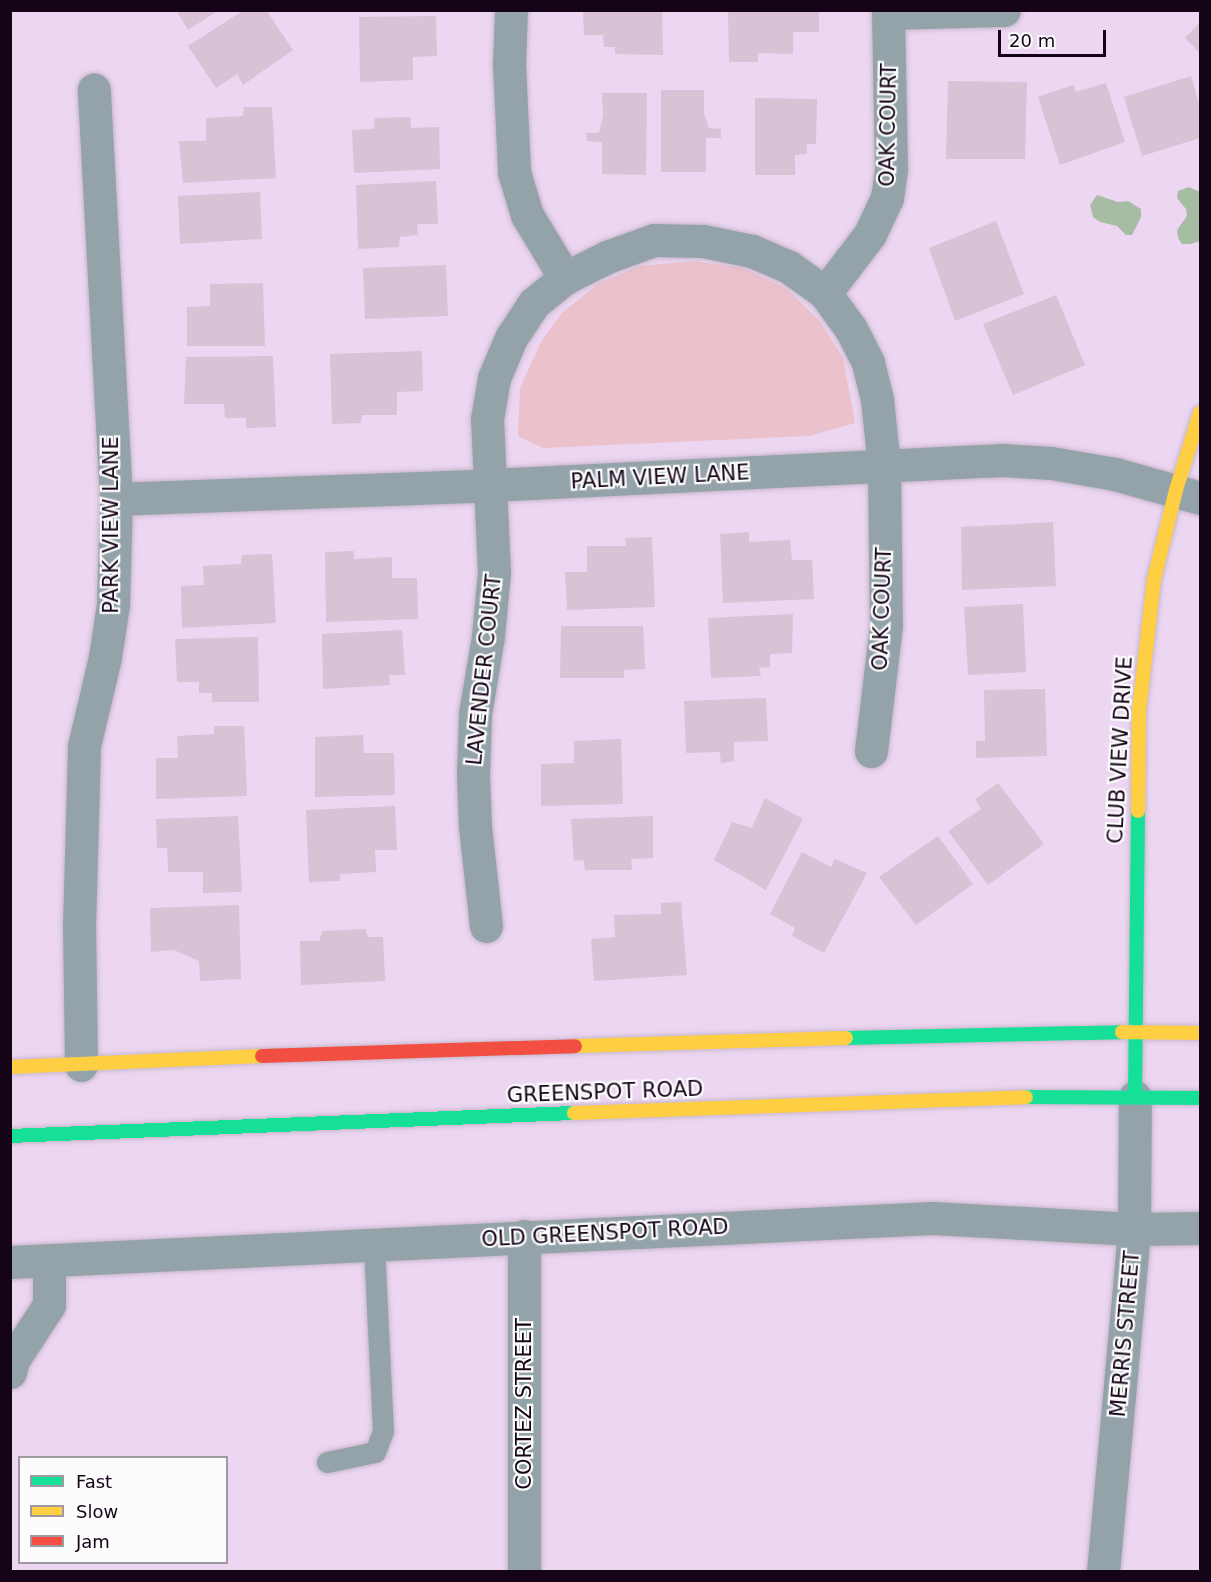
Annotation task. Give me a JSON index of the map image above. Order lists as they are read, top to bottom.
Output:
{
  "streets": {
    "main road": ["CLUB VIEW DRIVE", "GREENSPOT ROAD"],
    "street": [
      "OAK COURT",
      "PALM VIEW LANE",
      "PARK VIEW LANE",
      "LAVENDER COURT",
      "OLD GREENSPOT ROAD",
      "MERRIS STREET",
      "CORTEZ STREET"
    ]
  },
  "crossings": [
    ["OAK COURT", "PALM VIEW LANE"],
    ["OAK COURT", "LAVENDER COURT"],
    ["PALM VIEW LANE", "PARK VIEW LANE"],
    ["PALM VIEW LANE", "LAVENDER COURT"],
    ["PALM VIEW LANE", "CLUB VIEW DRIVE"],
    ["CLUB VIEW DRIVE", "GREENSPOT ROAD"],
    ["CLUB VIEW DRIVE", "MERRIS STREET"],
    ["GREENSPOT ROAD", "MERRIS STREET"],
    ["OLD GREENSPOT ROAD", "MERRIS STREET"],
    ["OLD GREENSPOT ROAD", "CORTEZ STREET"]
  ],
  "legend": ["Fast", "Slow", "Jam"],
  "scale_bar": "20 m"
}
